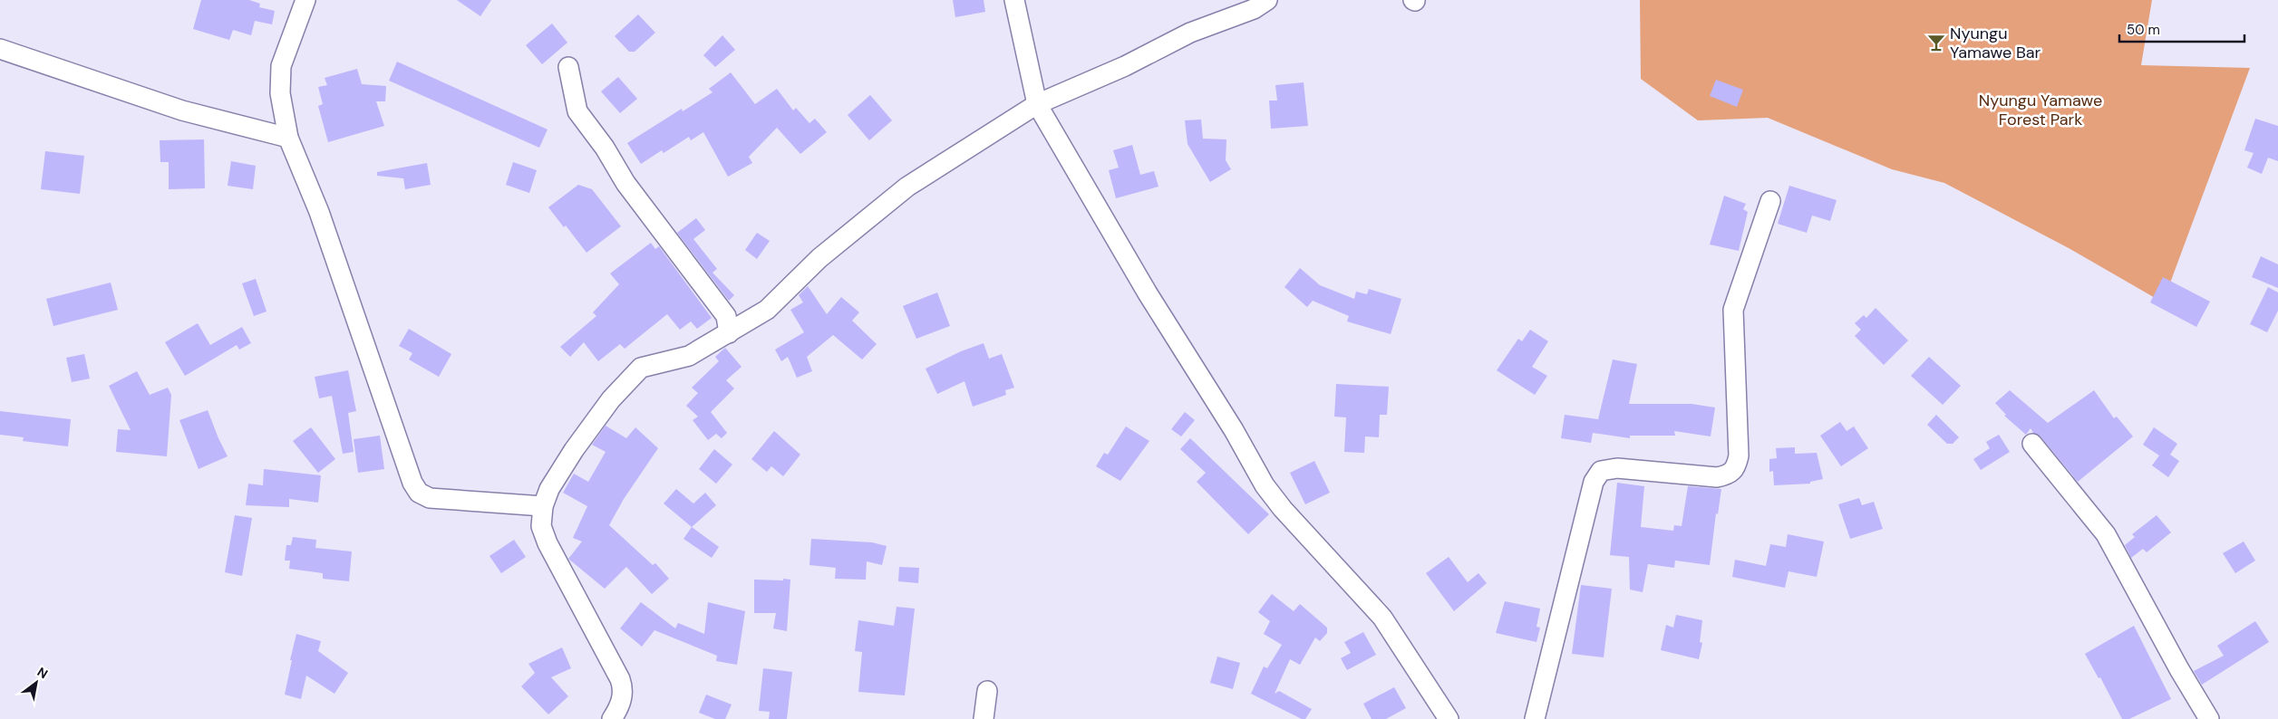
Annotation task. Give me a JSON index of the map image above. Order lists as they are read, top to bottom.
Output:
{
  "parks": ["Nyungu Yamawe Forest Park"],
  "places": {
    "bar": ["Nyungu Yamawe Bar"]
  },
  "scale_bar": "50 m",
  "north": "top right"
}
